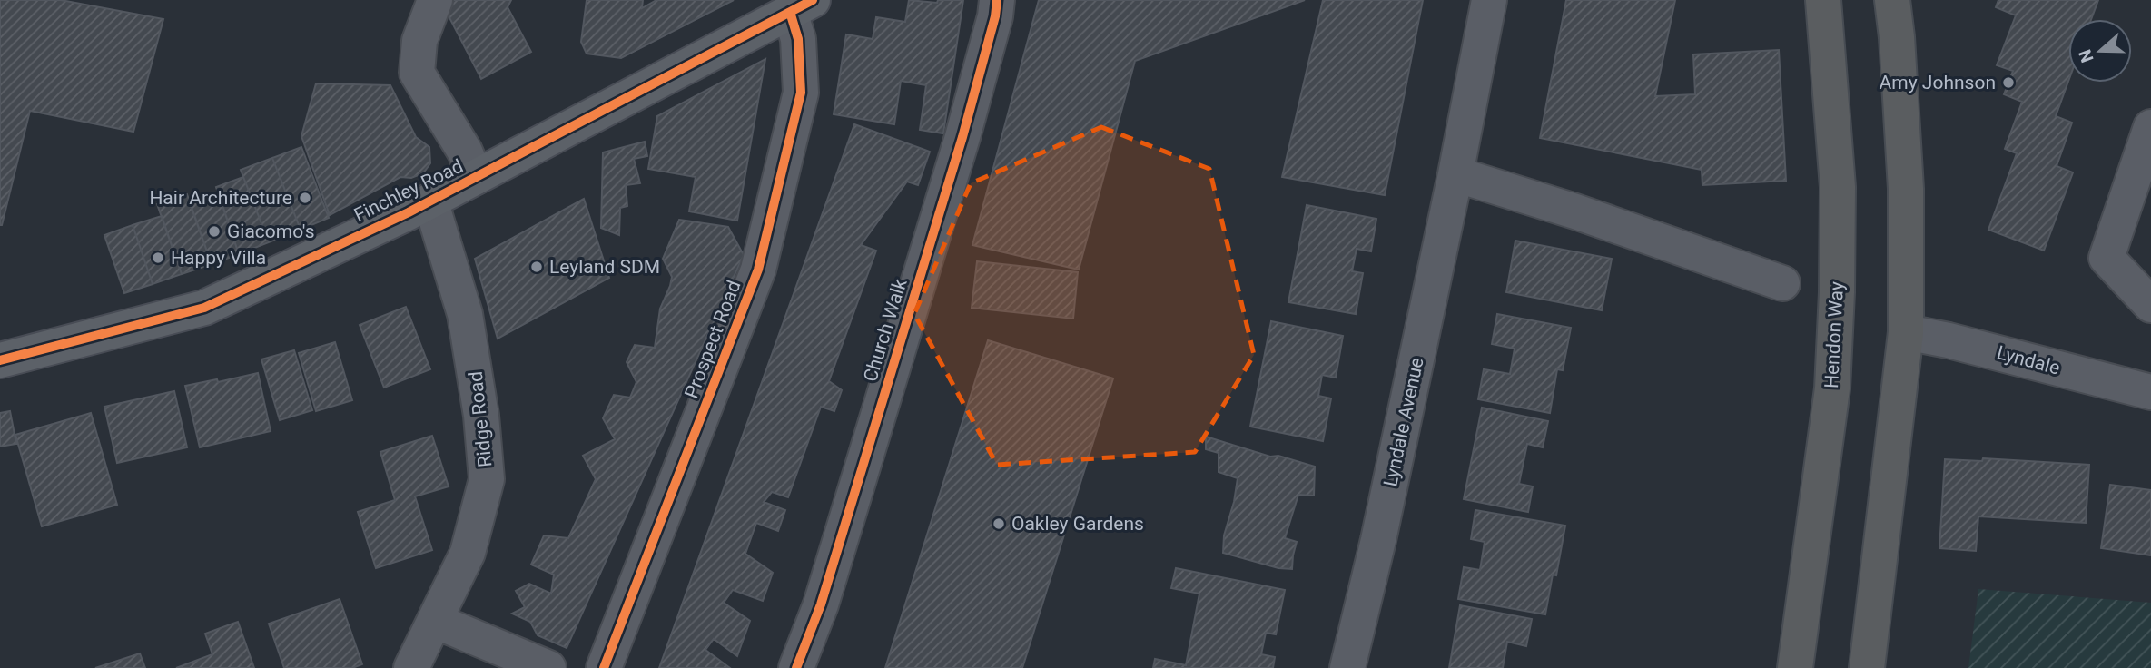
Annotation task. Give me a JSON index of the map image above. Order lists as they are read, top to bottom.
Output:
{
  "streets": {
    "highway": ["Hendon Way"],
    "main road": ["Finchley Road"],
    "street": [
      "Church Walk",
      "Prospect Road",
      "Lyndale",
      "Ridge Road",
      "Lyndale Avenue"
    ]
  },
  "crossings": [
    ["Finchley Road", "Prospect Road"],
    ["Finchley Road", "Ridge Road"]
  ],
  "places": [
    "Amy Johnson",
    "Hair Architecture",
    "Giacomo's",
    "Happy Villa",
    "Leyland SDM",
    "Oakley Gardens"
  ],
  "north": "left"
}
